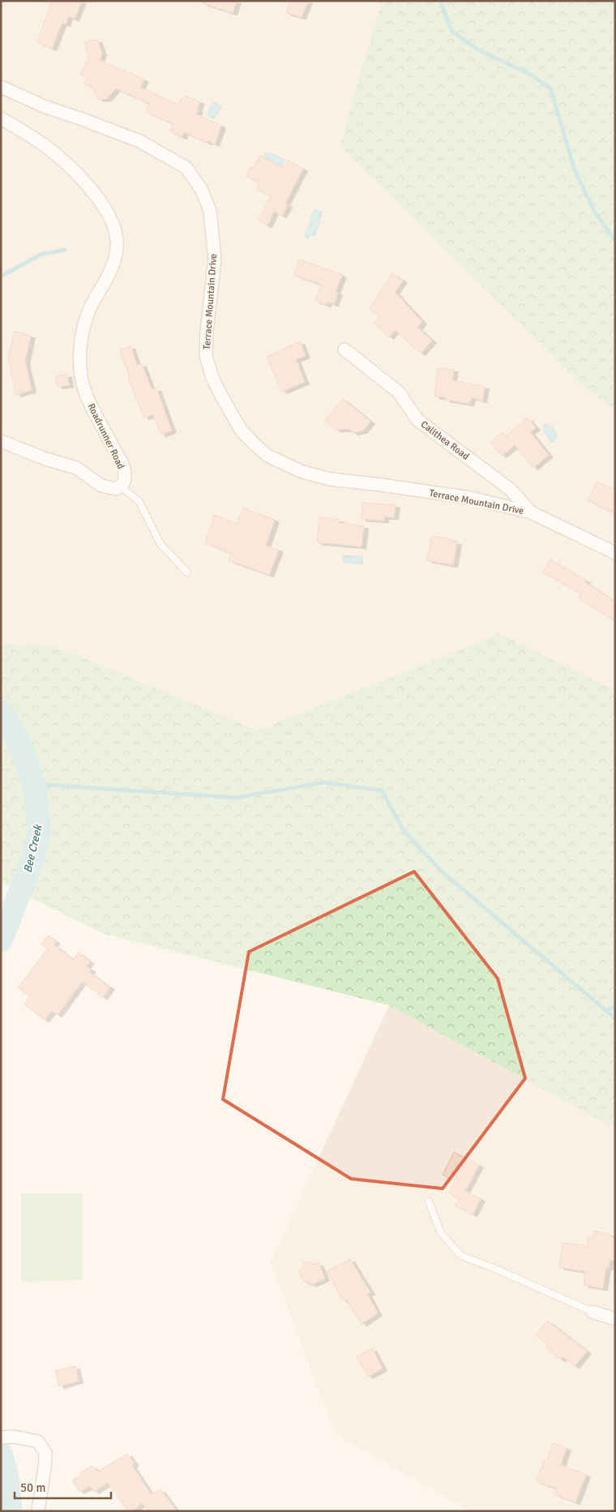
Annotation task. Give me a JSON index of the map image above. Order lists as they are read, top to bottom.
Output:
{
  "streets": {
    "street": ["Terrace Mountain Drive", "Roadrunner Road", "Calithea Road"]
  },
  "crossings": [
    ["Terrace Mountain Drive", "Calithea Road"]
  ],
  "water": ["Bee Creek"],
  "scale_bar": "50 m"
}
